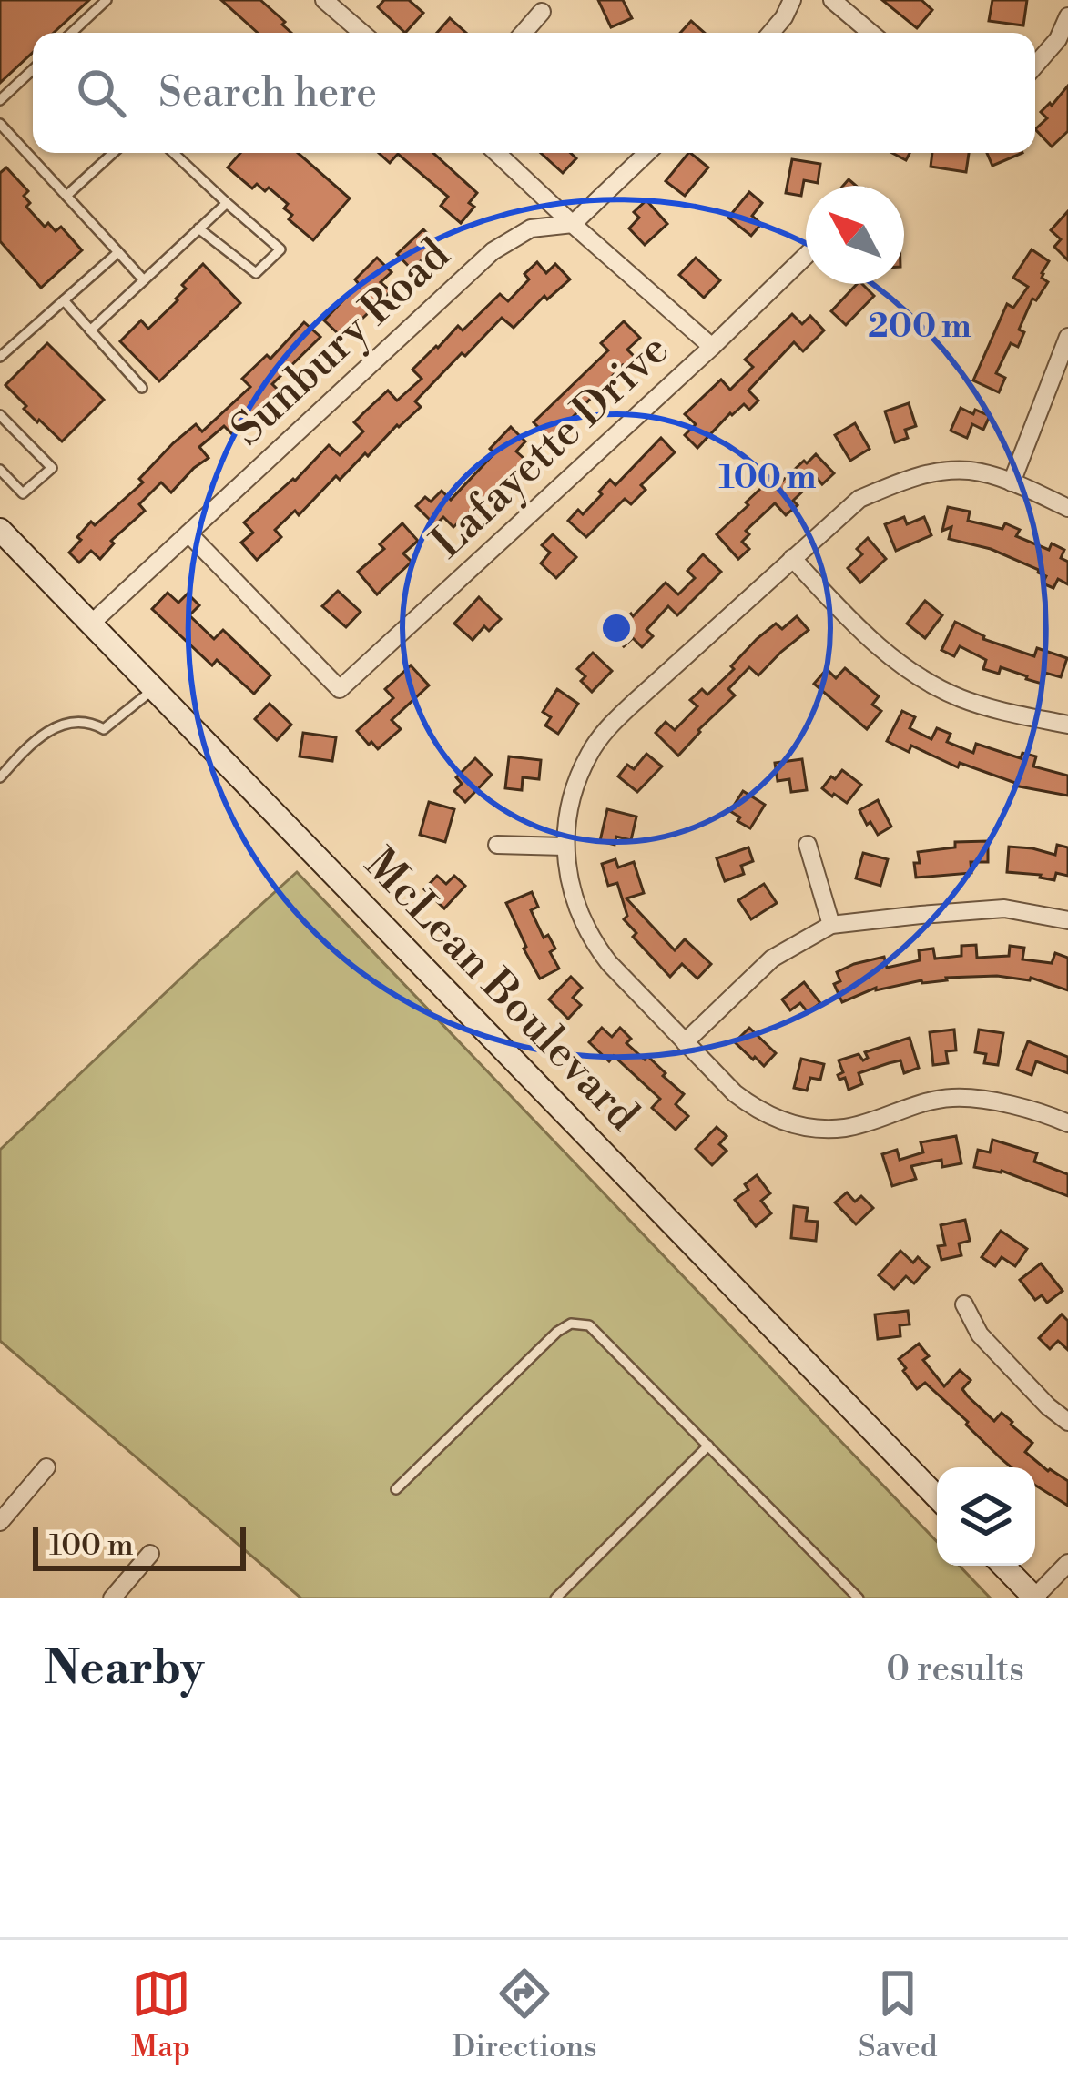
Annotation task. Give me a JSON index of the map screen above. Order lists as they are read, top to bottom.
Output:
{
  "streets": {
    "main road": ["McLean Boulevard"],
    "street": ["Sunbury Road", "Lafayette Drive"]
  },
  "crossings": [
    ["Sunbury Road", "Lafayette Drive"],
    ["Sunbury Road", "McLean Boulevard"]
  ],
  "scale_bar": "100 m",
  "north": "top left",
  "page": {
    "search": "Search here",
    "scale": "100 m",
    "heading": ["Nearby", "0 results"],
    "nav": ["Map", "Directions", "Saved"]
  },
  "rings": ["200 m", "100 m"]
}
